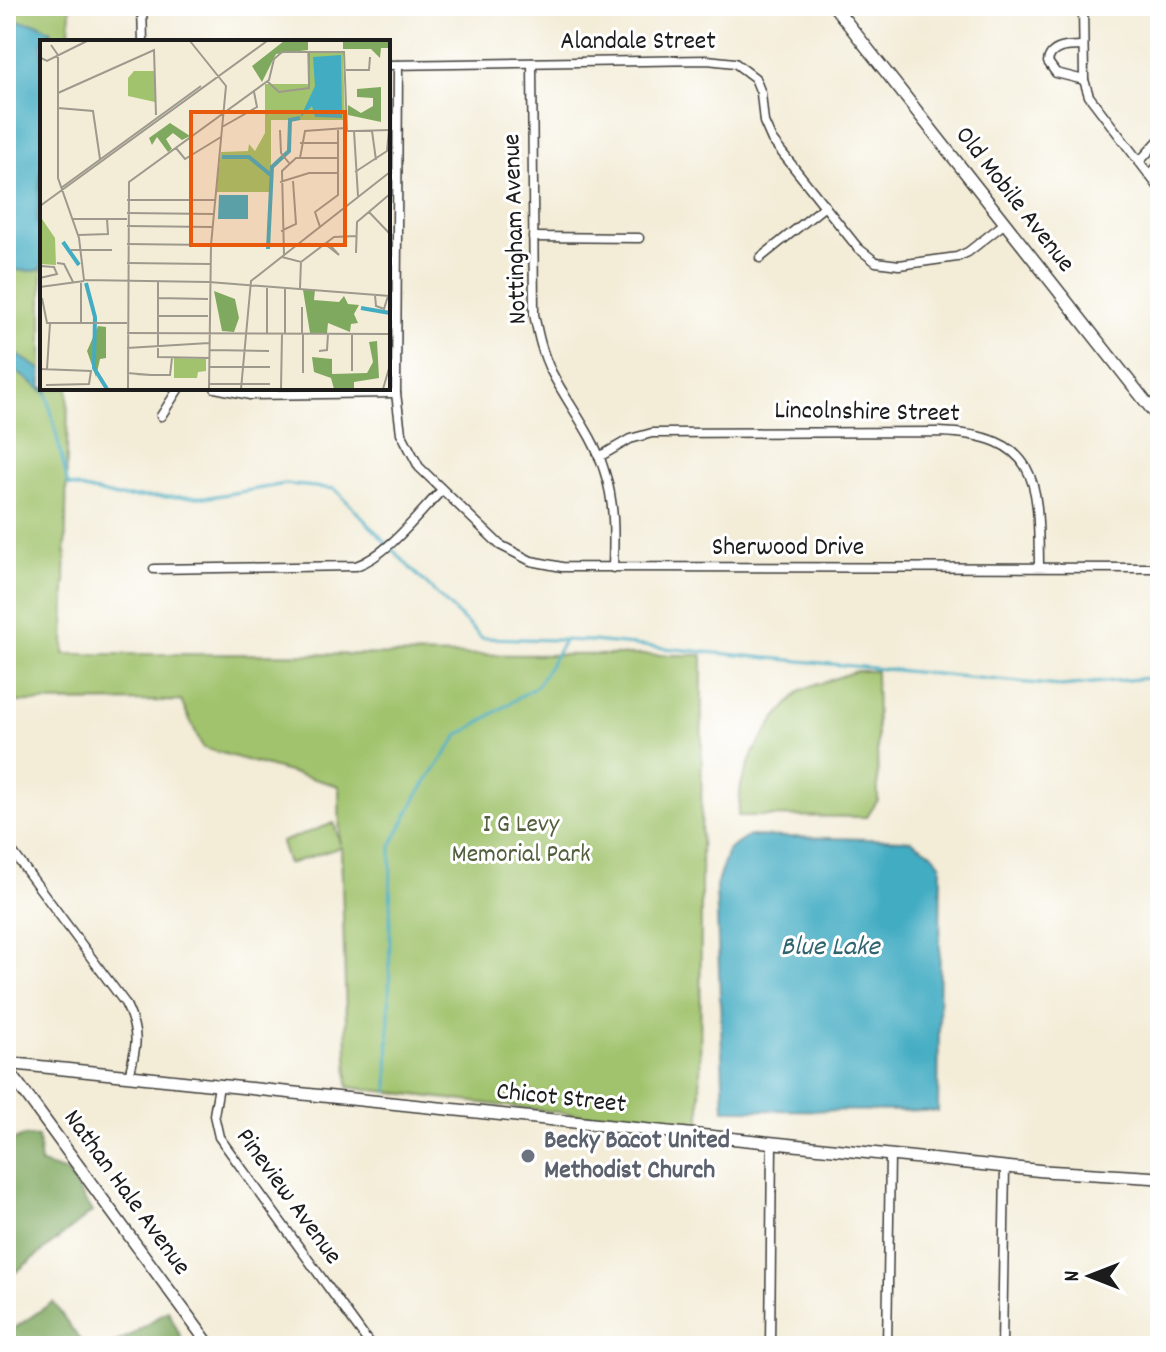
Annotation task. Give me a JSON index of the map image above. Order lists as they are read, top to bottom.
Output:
{
  "streets": {
    "main road": ["Old Mobile Avenue", "Chicot Street", "Nathan Hale Avenue"],
    "street": [
      "Alandale Street",
      "Nottingham Avenue",
      "Lincolnshire Street",
      "Sherwood Drive",
      "Pineview Avenue"
    ]
  },
  "crossings": [
    ["Alandale Street", "Old Mobile Avenue"],
    ["Alandale Street", "Nottingham Avenue"],
    ["Alandale Street", "Sherwood Drive"],
    ["Nottingham Avenue", "Lincolnshire Street"],
    ["Nottingham Avenue", "Sherwood Drive"],
    ["Lincolnshire Street", "Sherwood Drive"],
    ["Chicot Street", "Nathan Hale Avenue"],
    ["Chicot Street", "Pineview Avenue"]
  ],
  "water": ["Blue Lake"],
  "parks": ["I G Levy Memorial Park"],
  "places": ["Becky Bacot United Methodist Church"],
  "north": "left"
}
